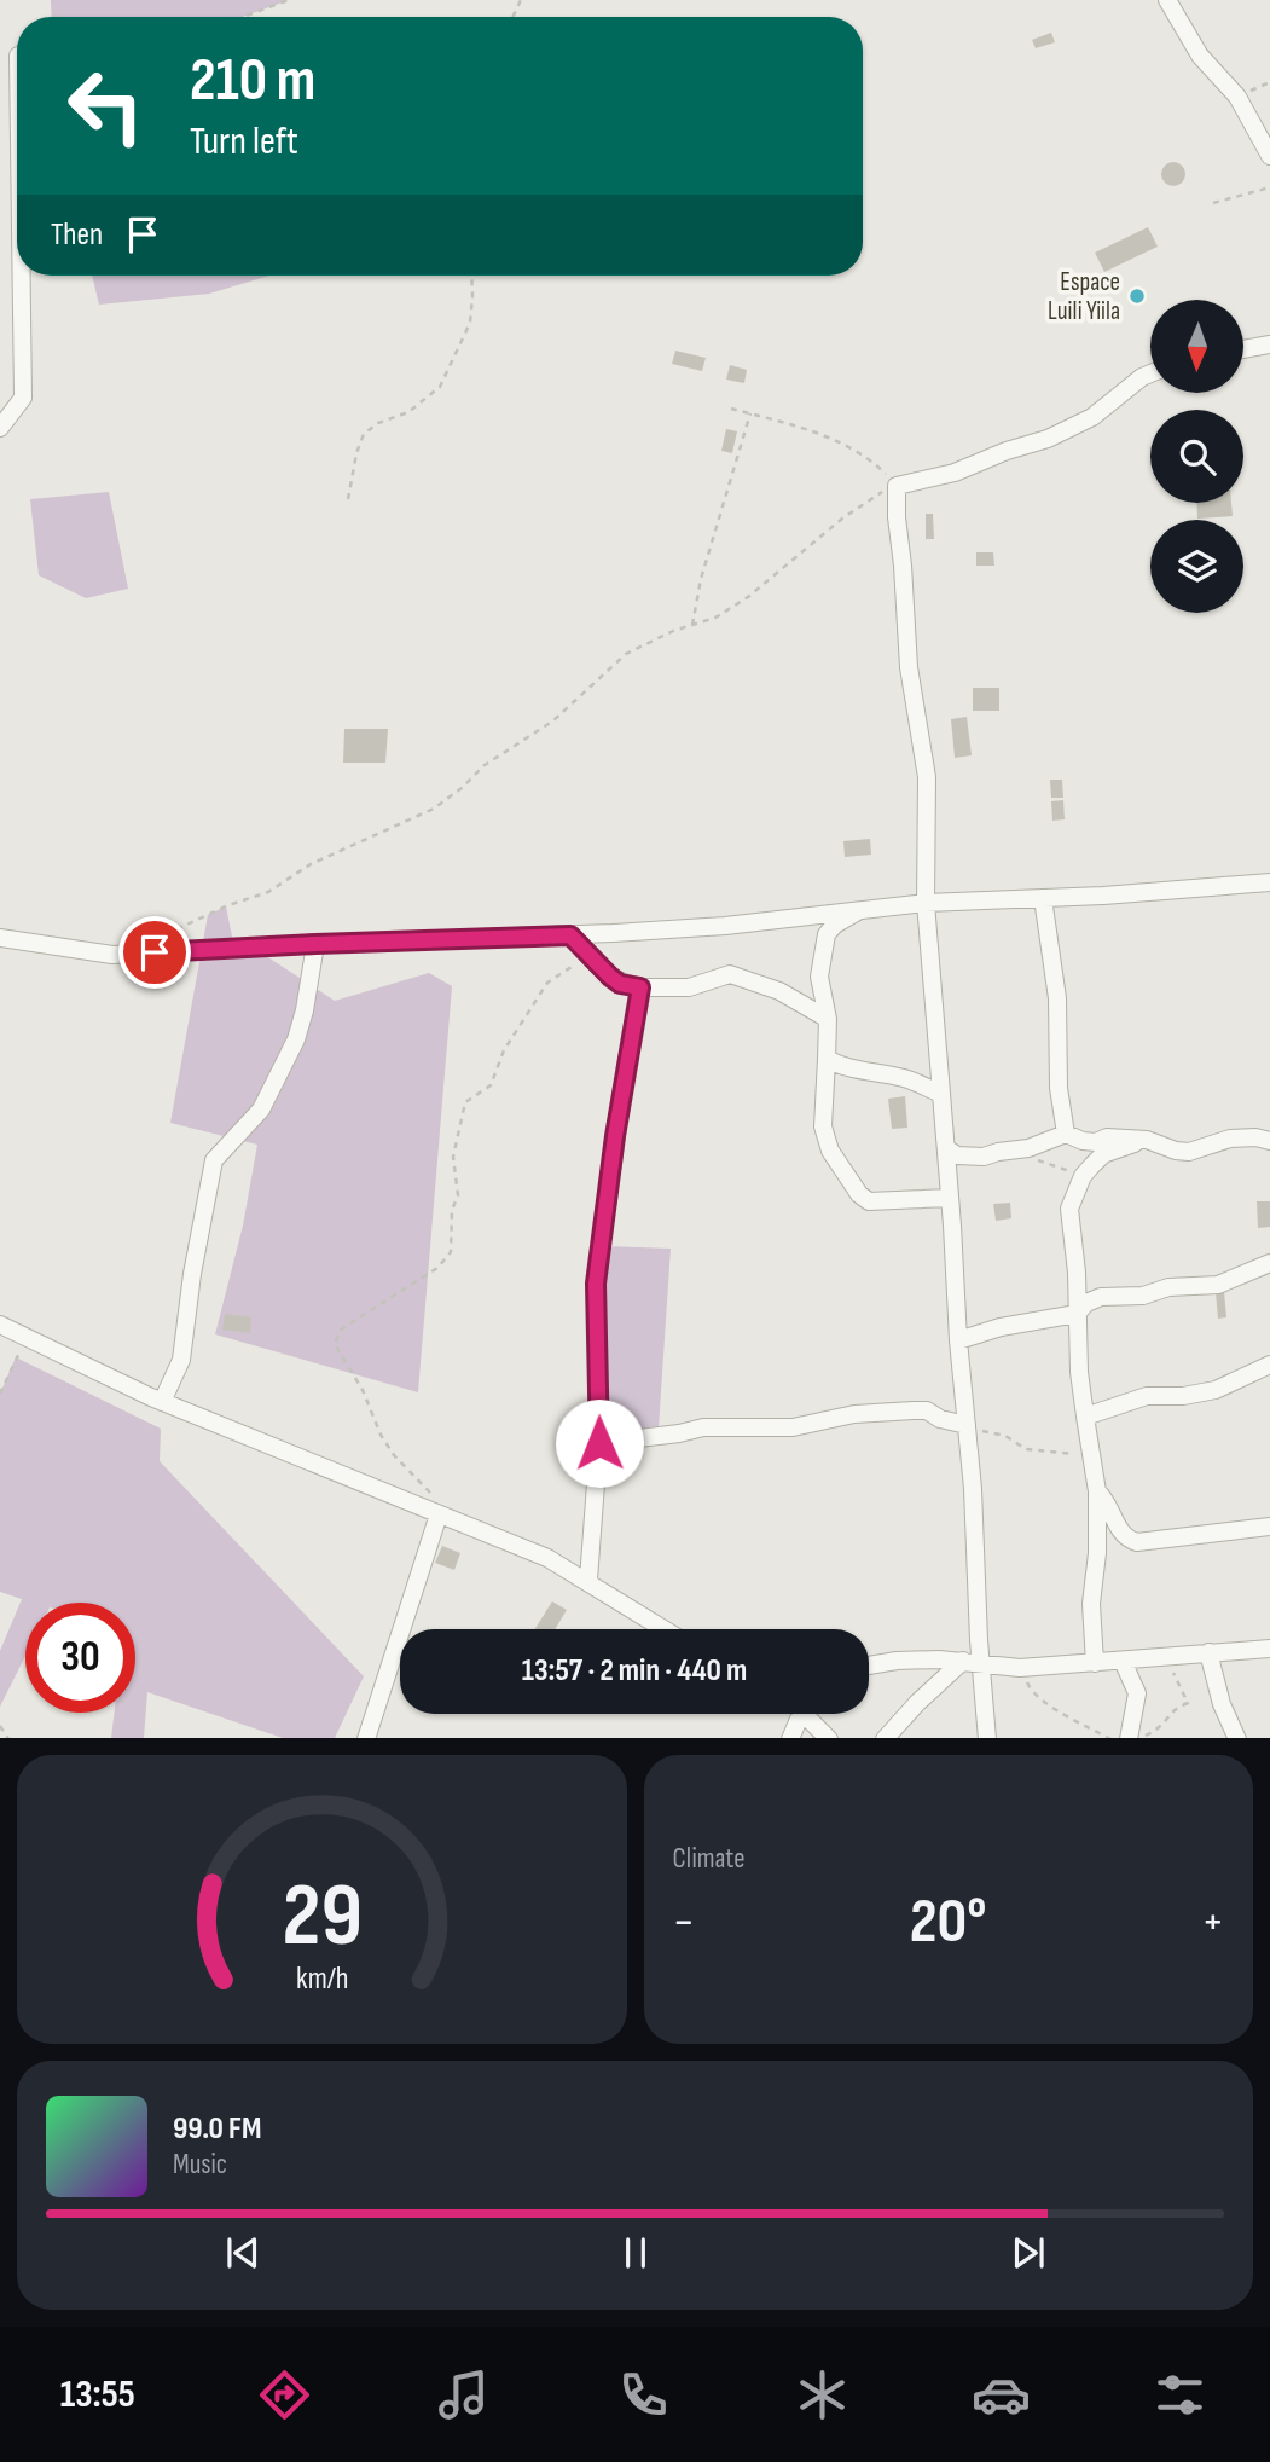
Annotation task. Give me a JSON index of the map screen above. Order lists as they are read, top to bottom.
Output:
{
  "places": ["Espace Luili Yiila"],
  "north": "bottom",
  "page": {
    "turn": ["210 m", "Turn left"],
    "then": "Then",
    "limit": "30",
    "trip": "13:57 · 2 min · 440 m",
    "tile": "Climate",
    "heat": ["−", "20°", "+"],
    "song": ["99.0 FM", "Music"],
    "tabs": "13:55",
    "gauge": ["29", "km/h"]
  }
}
